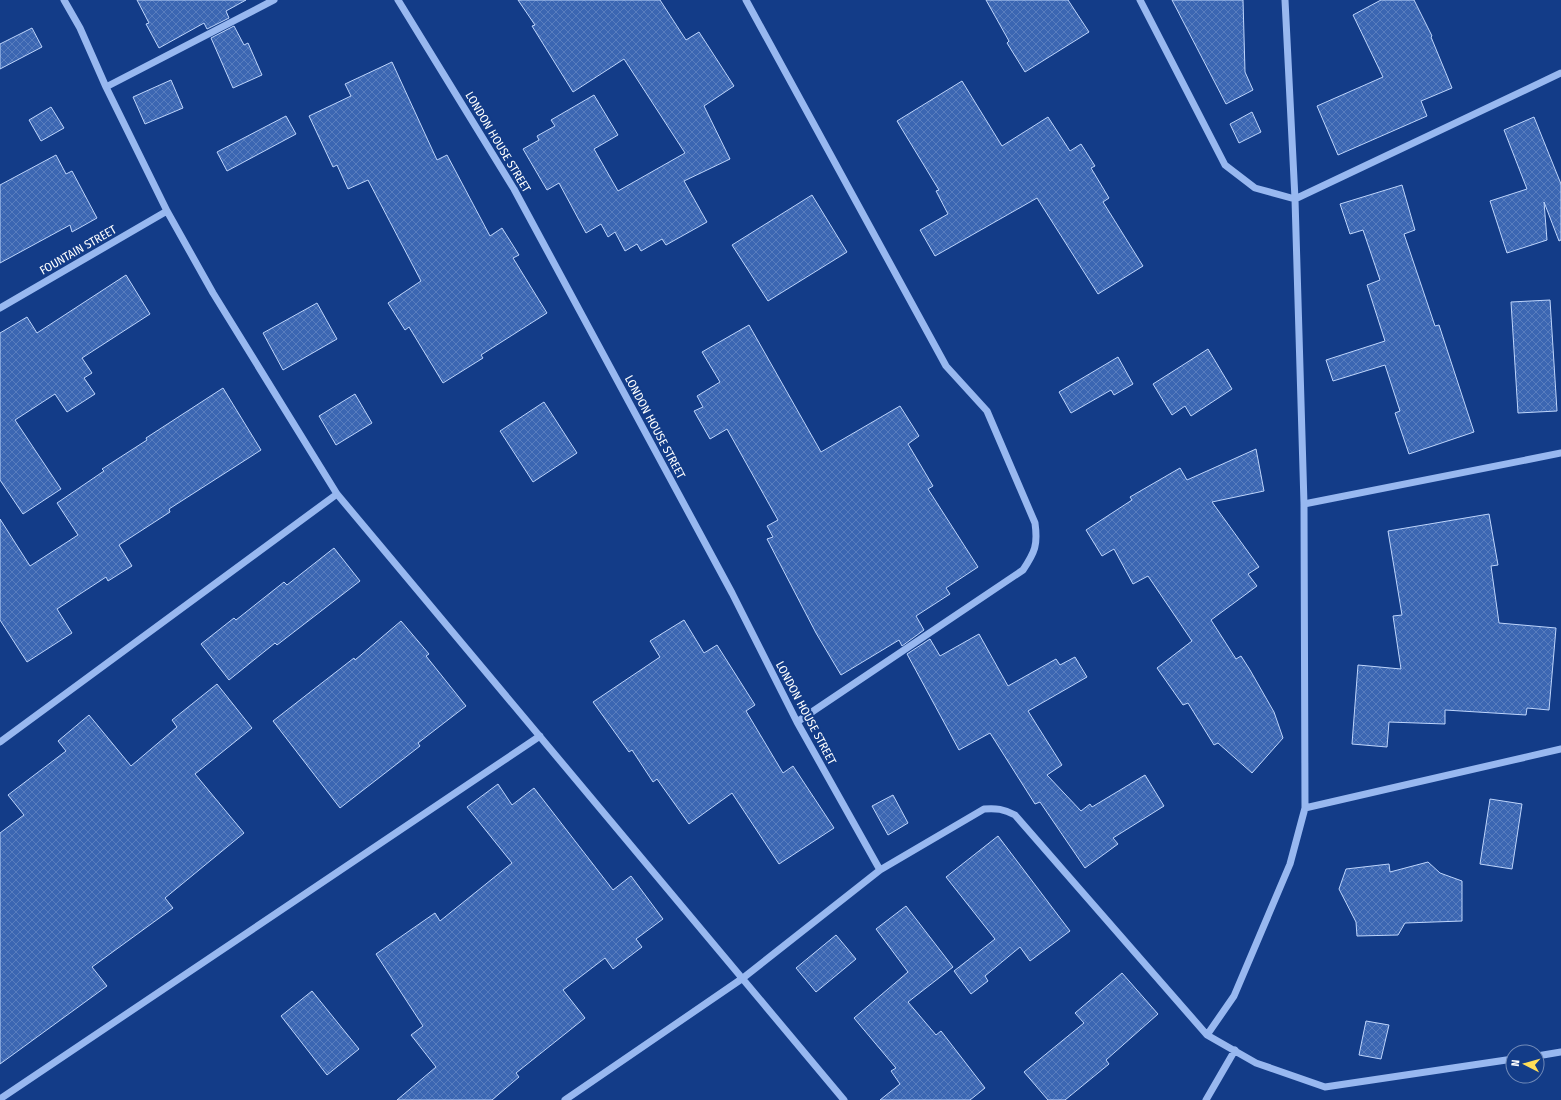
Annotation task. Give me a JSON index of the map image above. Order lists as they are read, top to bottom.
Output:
{
  "streets": {
    "street": ["LONDON HOUSE STREET", "FOUNTAIN STREET"]
  },
  "north": "left"
}
